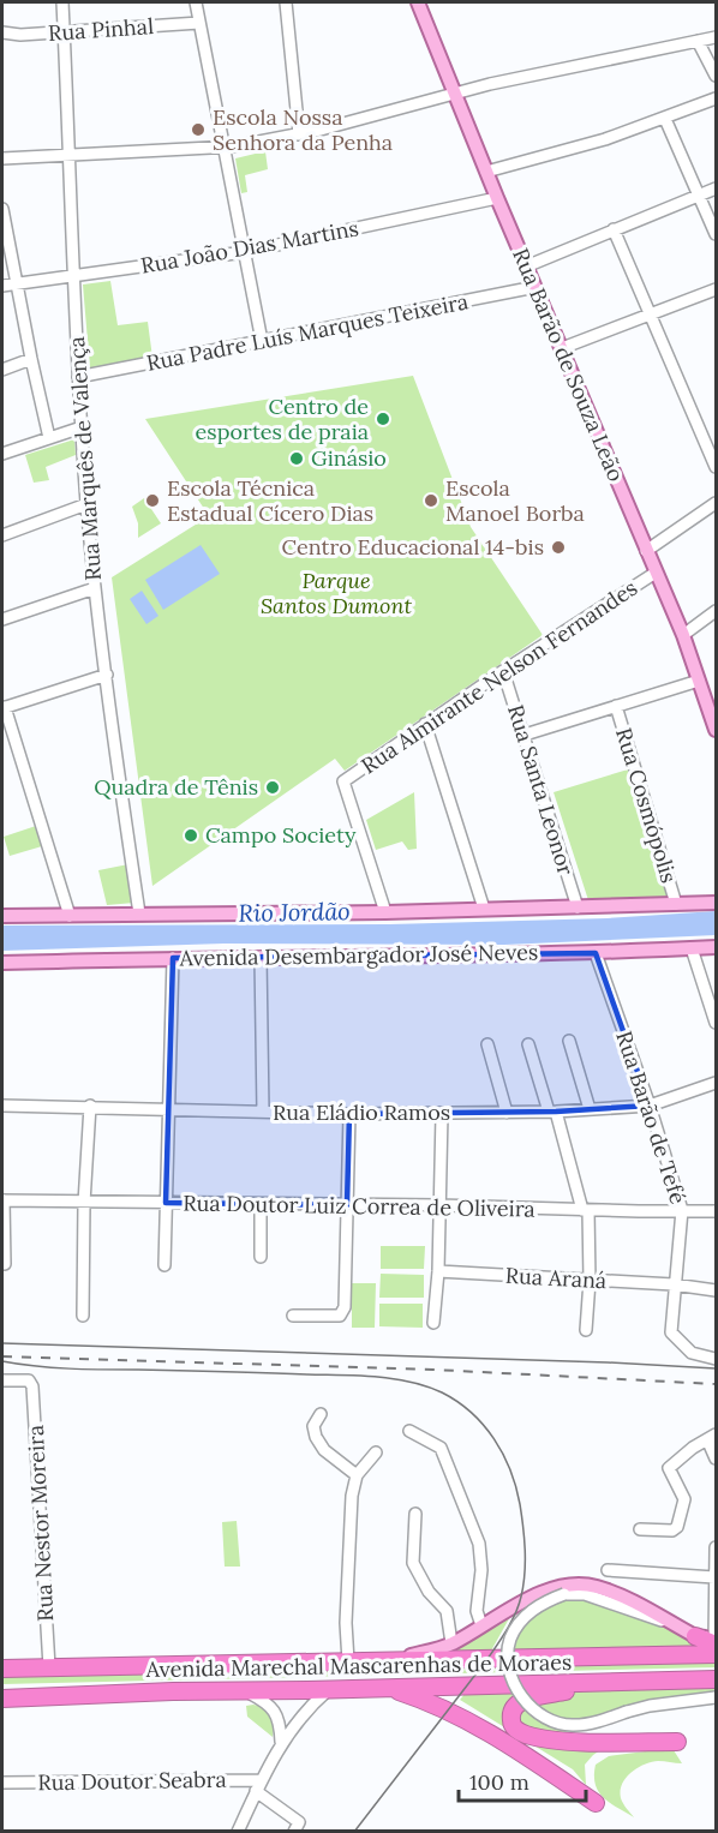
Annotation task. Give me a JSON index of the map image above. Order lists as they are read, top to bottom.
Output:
{
  "streets": {
    "highway": ["Avenida Marechal Mascarenhas de Moraes"],
    "main road": ["Rua Barão de Souza Leão", "Avenida Desembargador José Neves"],
    "street": [
      "Rua Pinhal",
      "Rua João Dias Martins",
      "Rua Padre Luís Marques Teixeira",
      "Rua Marquês de Valença",
      "Rua Almirante Nelson Fernandes",
      "Rua Santa Leonor",
      "Rua Cosmópolis",
      "Rua Eládio Ramos",
      "Rua Barão de Tefé",
      "Rua Doutor Luiz Correa de Oliveira",
      "Rua Araná",
      "Rua Nestor Moreira",
      "Rua Doutor Seabra"
    ]
  },
  "crossings": [
    ["Rua Pinhal", "Rua Marquês de Valença"],
    ["Rua João Dias Martins", "Rua Barão de Souza Leão"],
    ["Rua João Dias Martins", "Rua Marquês de Valença"],
    ["Rua Padre Luís Marques Teixeira", "Rua Barão de Souza Leão"],
    ["Rua Padre Luís Marques Teixeira", "Rua Marquês de Valença"],
    ["Rua Barão de Souza Leão", "Rua Almirante Nelson Fernandes"],
    ["Rua Marquês de Valença", "Avenida Desembargador José Neves"],
    ["Rua Almirante Nelson Fernandes", "Rua Santa Leonor"],
    ["Rua Almirante Nelson Fernandes", "Avenida Desembargador José Neves"],
    ["Rua Santa Leonor", "Avenida Desembargador José Neves"],
    ["Rua Cosmópolis", "Avenida Desembargador José Neves"],
    ["Avenida Desembargador José Neves", "Rua Barão de Tefé"],
    ["Rua Eládio Ramos", "Rua Barão de Tefé"],
    ["Rua Barão de Tefé", "Rua Doutor Luiz Correa de Oliveira"],
    ["Rua Barão de Tefé", "Rua Araná"],
    ["Rua Nestor Moreira", "Avenida Marechal Mascarenhas de Moraes"]
  ],
  "water": ["Rio Jordão"],
  "parks": ["Parque Santos Dumont"],
  "places": [
    "Escola Nossa Senhora da Penha",
    "Centro de esportes de praia",
    "Ginásio",
    "Escola Técnica Estadual Cícero Dias",
    "Escola Manoel Borba",
    "Centro Educacional 14-bis",
    "Quadra de Tênis",
    "Campo Society"
  ],
  "scale_bar": "100 m"
}
